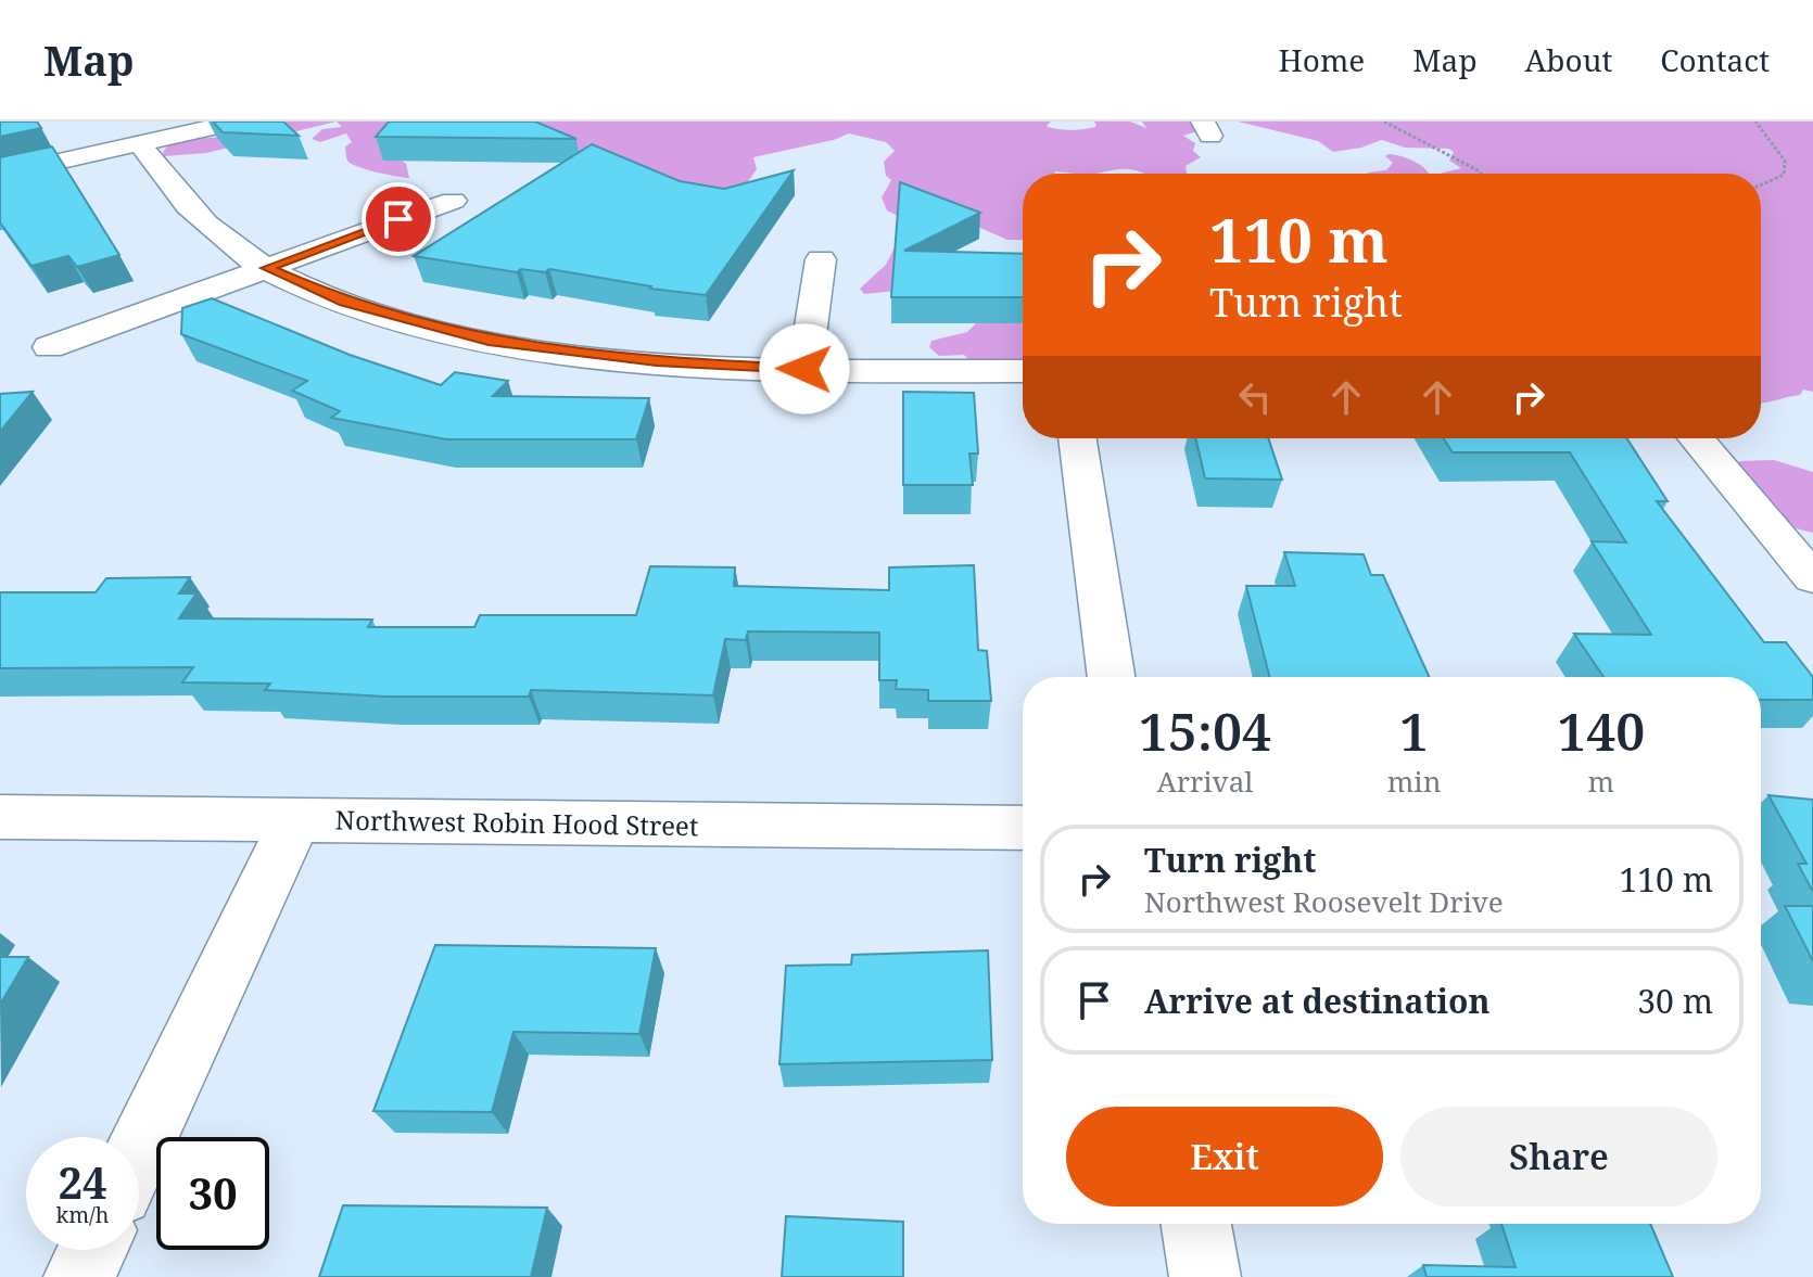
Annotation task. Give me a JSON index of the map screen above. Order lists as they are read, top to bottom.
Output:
{
  "streets": {
    "street": ["Northwest Robin Hood Street"]
  },
  "page": {
    "header": "Map",
    "nav": [
      "Home",
      "Map",
      "About",
      "Contact"
    ],
    "turn": ["110 m", "Turn right"],
    "eta": [
      "15:04",
      "Arrival",
      "1",
      "min",
      "140",
      "m"
    ],
    "list": [
      {
        "name": "Turn right",
        "note": "Northwest Roosevelt Drive",
        "value": "110 m"
      },
      {
        "name": "Arrive at destination",
        "value": "30 m"
      }
    ],
    "buttons": ["Exit", "Share"],
    "speed": "24 km/h",
    "limit": "30"
  }
}
